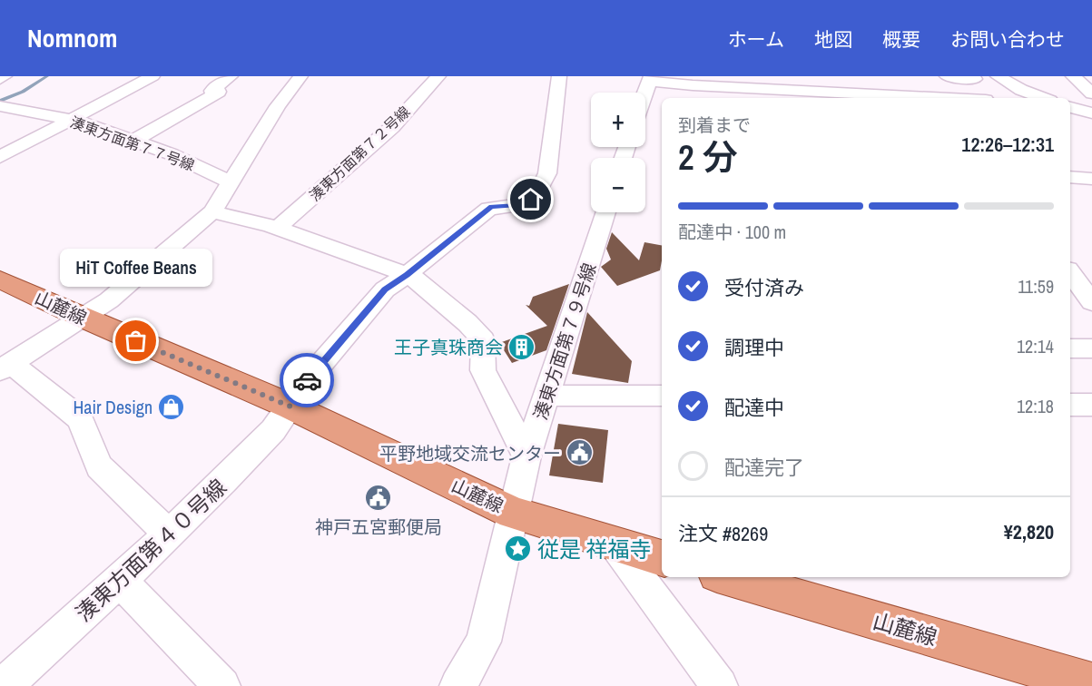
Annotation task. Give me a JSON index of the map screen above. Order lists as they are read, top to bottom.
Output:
{
  "streets": {
    "main road": ["山麓線"],
    "street": [
      "湊東方面第７７号線",
      "湊東方面第７２号線",
      "湊東方面第７９号線",
      "湊東方面第４０号線"
    ]
  },
  "crossings": [
    ["山麓線", "湊東方面第７９号線"],
    ["山麓線", "湊東方面第４０号線"]
  ],
  "places": {
    "other": ["HiT Coffee Beans"],
    "building": ["王子真珠商会"],
    "shop": ["Hair Design"],
    "public building": ["平野地域交流センター", "神戸五宮郵便局"],
    "place": ["従是 祥福寺"]
  },
  "page": {
    "header": "Nomnom",
    "nav": [
      "ホーム",
      "地図",
      "概要",
      "お問い合わせ"
    ],
    "map_buttons": ["+", "−"],
    "heading": ["2 分", "到着まで", "12:26–12:31"],
    "panel": ["注文 #8269", "¥2,820"],
    "bar": "配達中 · 100 m",
    "bubble": "HiT Coffee Beans",
    "list": [
      ["受付済み", "11:59"],
      ["調理中", "12:14"],
      ["配達中", "12:18"],
      "配達完了"
    ]
  }
}
